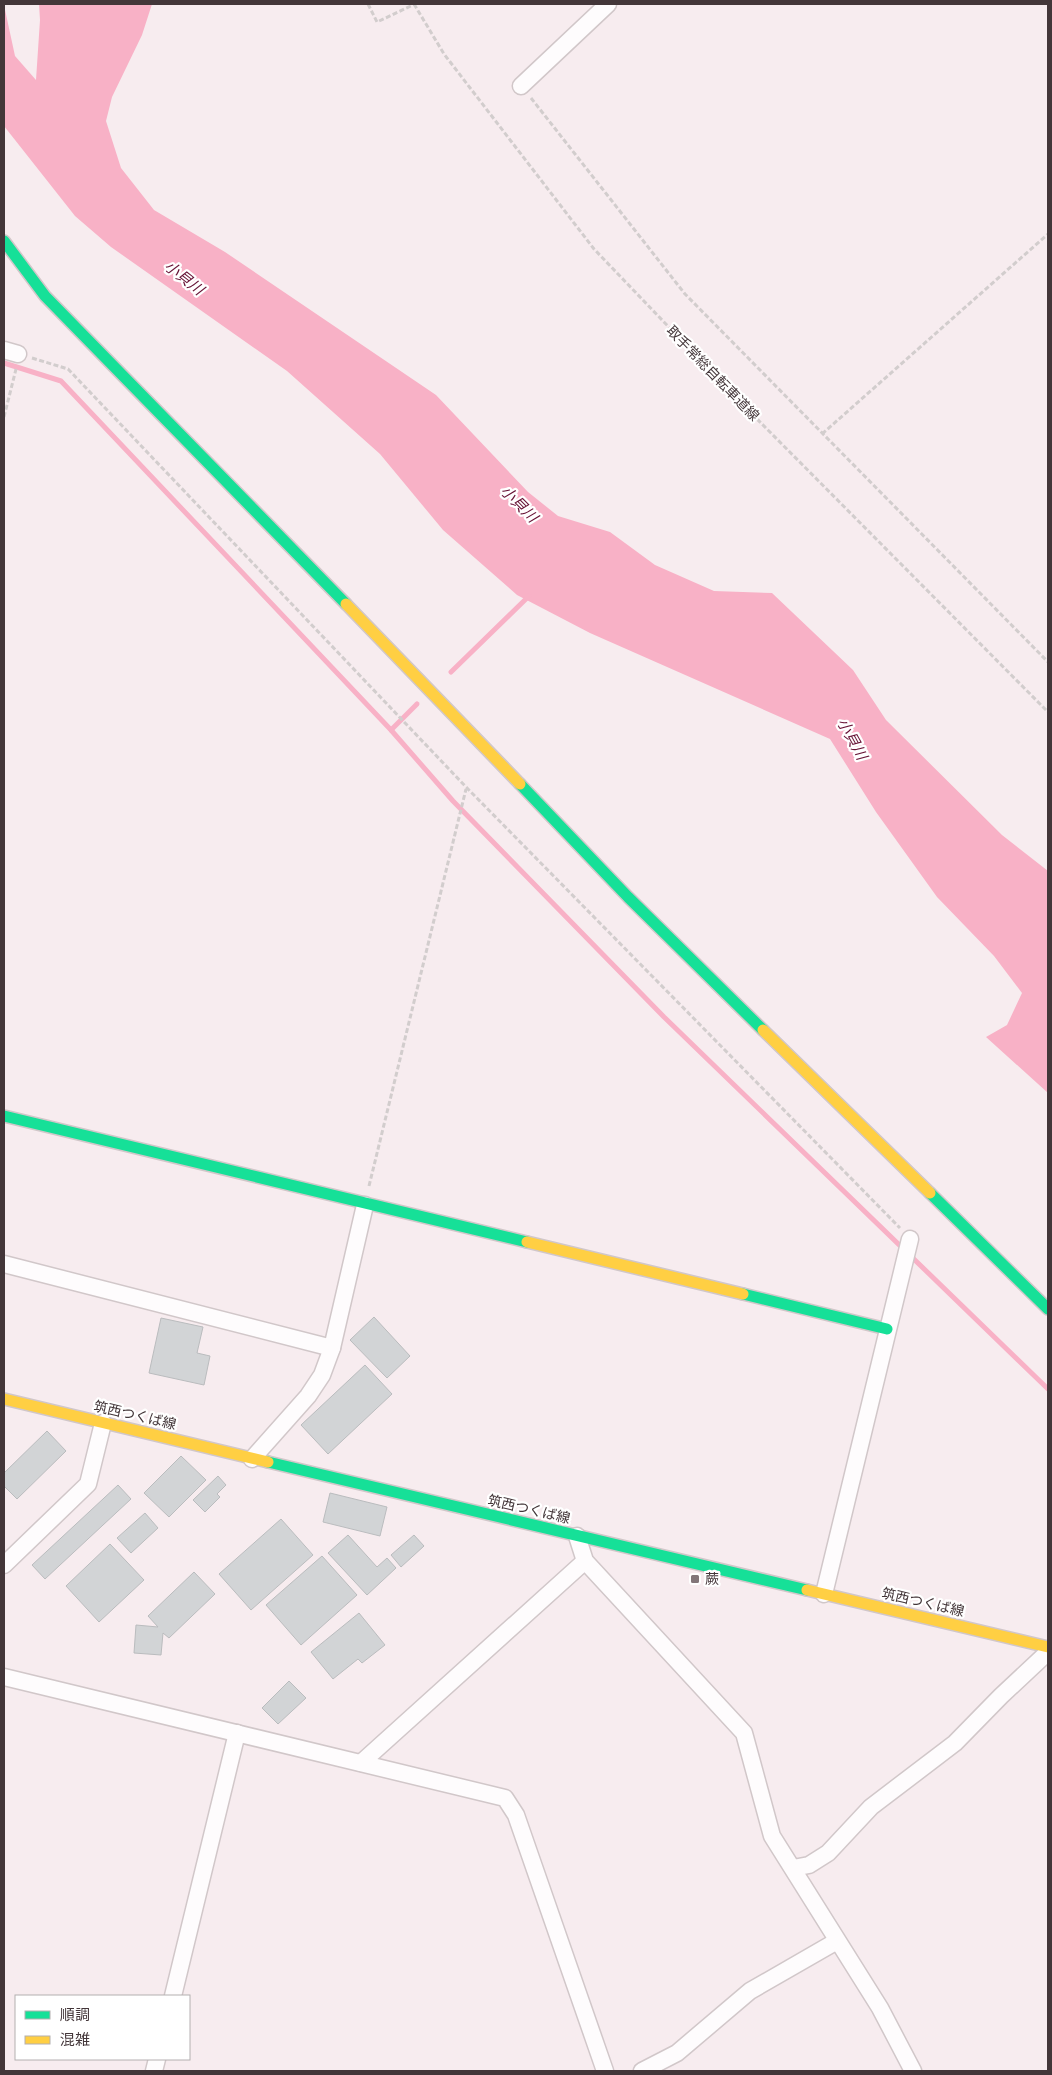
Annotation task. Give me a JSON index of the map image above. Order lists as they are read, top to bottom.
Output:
{
  "streets": {
    "street": ["筑西つくば線"],
    "path": ["取手常総自転車道線"]
  },
  "water": ["小貝川"],
  "places": {
    "transit": ["蕨"]
  },
  "legend": ["順調", "混雑"]
}
